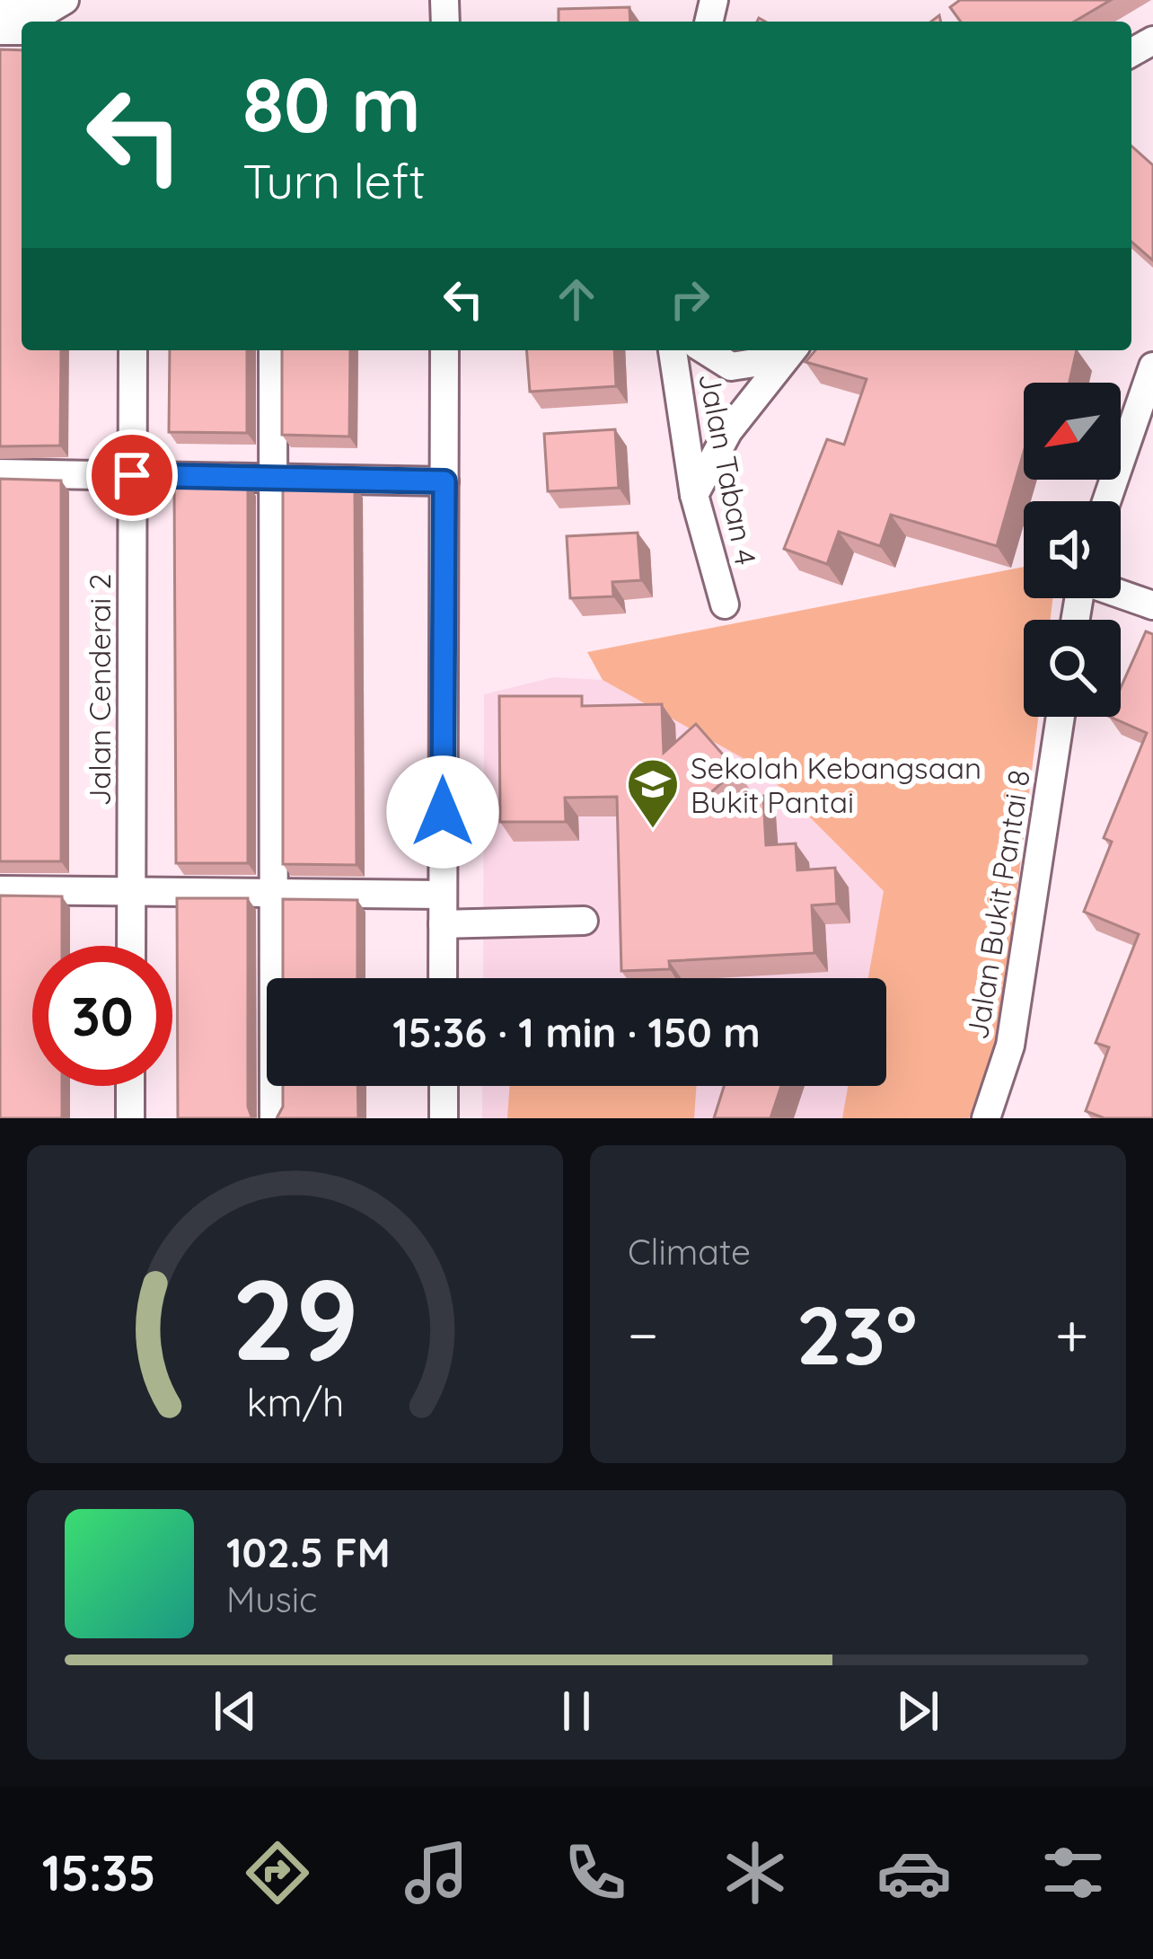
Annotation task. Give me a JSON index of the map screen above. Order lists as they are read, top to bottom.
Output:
{
  "streets": {
    "street": ["Jalan Taban 4", "Jalan Cenderai 2", "Jalan Bukit Pantai 8"]
  },
  "places": {
    "school or university": ["Sekolah Kebangsaan Bukit Pantai"]
  },
  "north": "bottom left",
  "page": {
    "turn": ["80 m", "Turn left"],
    "limit": "30",
    "trip": "15:36 · 1 min · 150 m",
    "tile": "Climate",
    "heat": ["−", "23°", "+"],
    "song": ["102.5 FM", "Music"],
    "tabs": "15:35",
    "gauge": ["29", "km/h"]
  }
}
